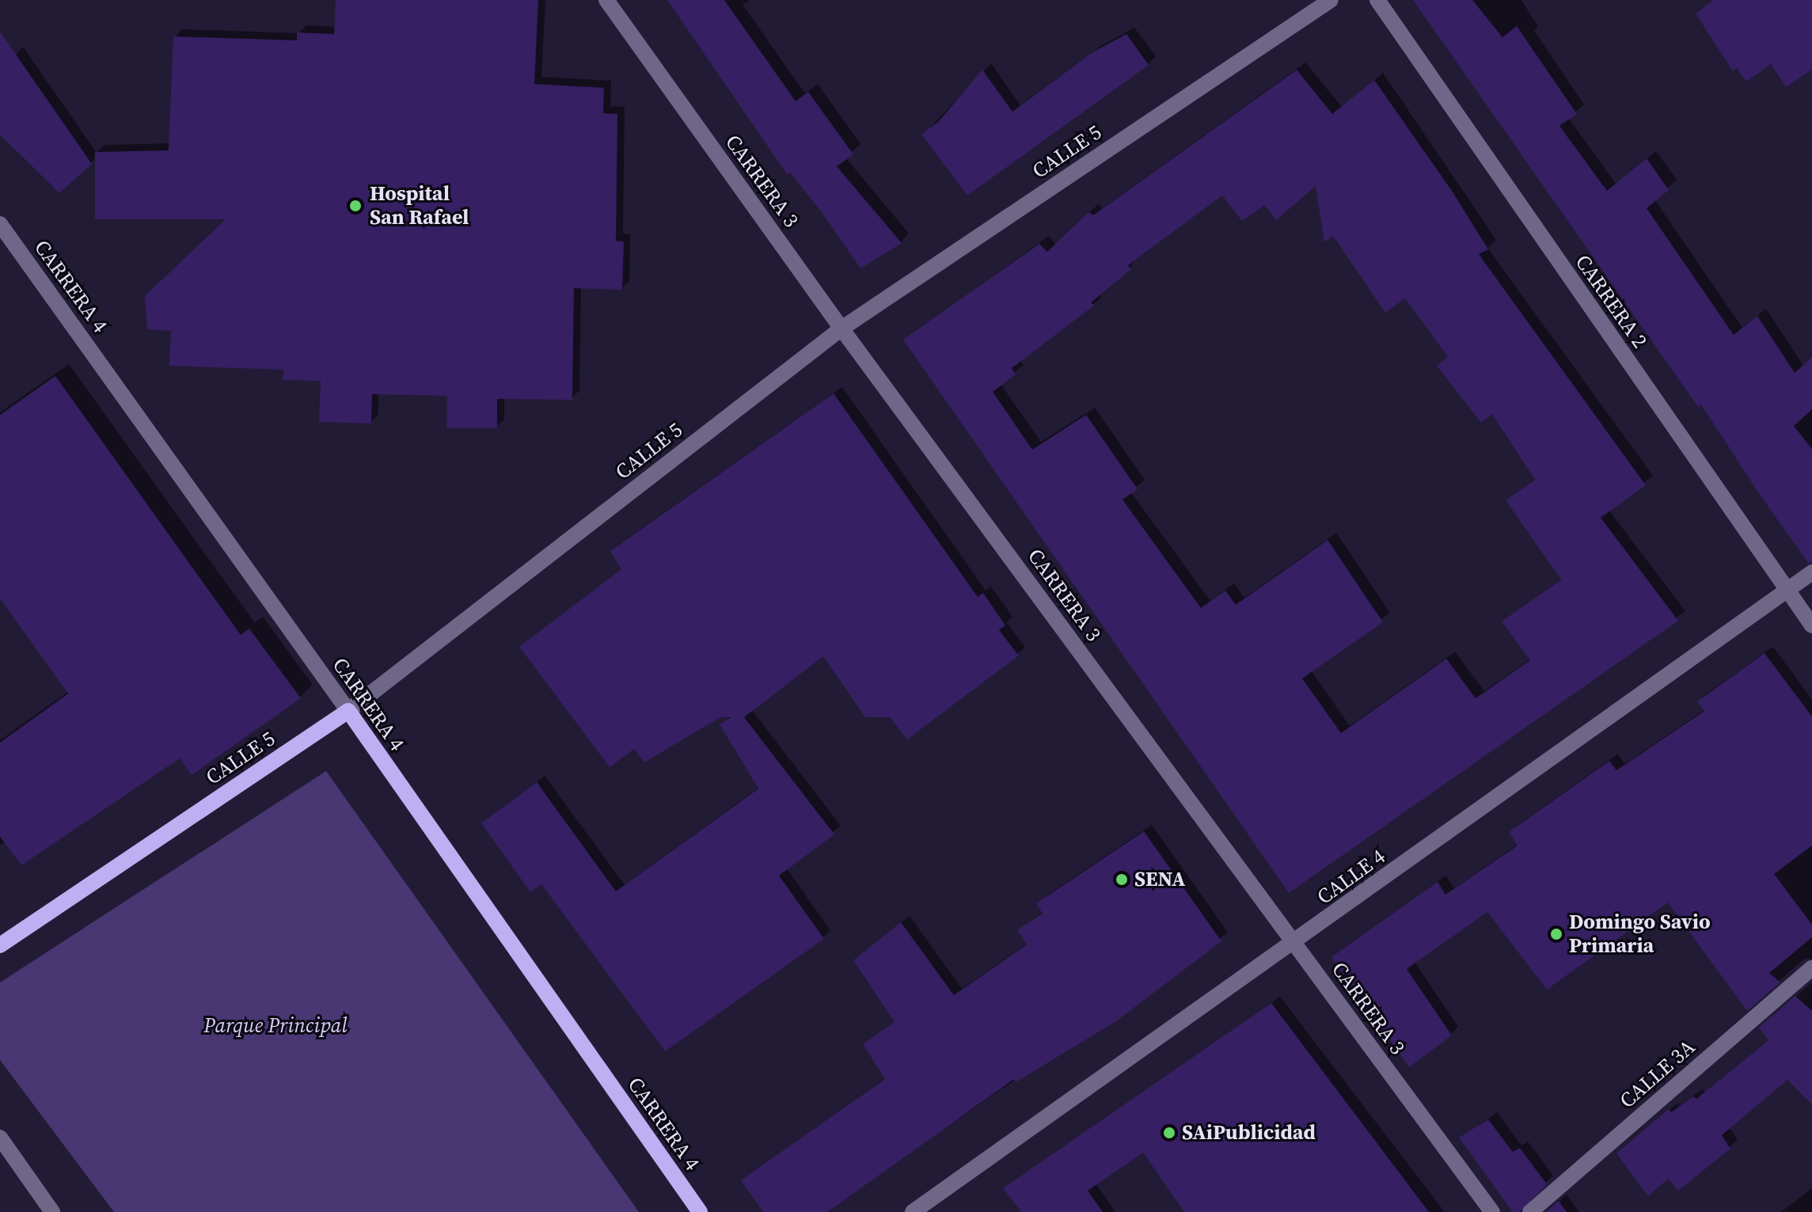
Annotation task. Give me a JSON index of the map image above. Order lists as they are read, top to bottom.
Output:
{
  "streets": {
    "main road": ["CALLE 5", "CARRERA 4"],
    "street": [
      "CARRERA 3",
      "CARRERA 2",
      "CALLE 4",
      "CALLE 3A"
    ]
  },
  "crossings": [
    ["CALLE 5", "CARRERA 3"],
    ["CALLE 5", "CARRERA 4"],
    ["CARRERA 3", "CALLE 4"],
    ["CARRERA 2", "CALLE 4"]
  ],
  "parks": ["Parque Principal"],
  "places": [
    "Hospital San Rafael",
    "SENA",
    "Domingo Savio Primaria",
    "SAiPublicidad"
  ]
}
